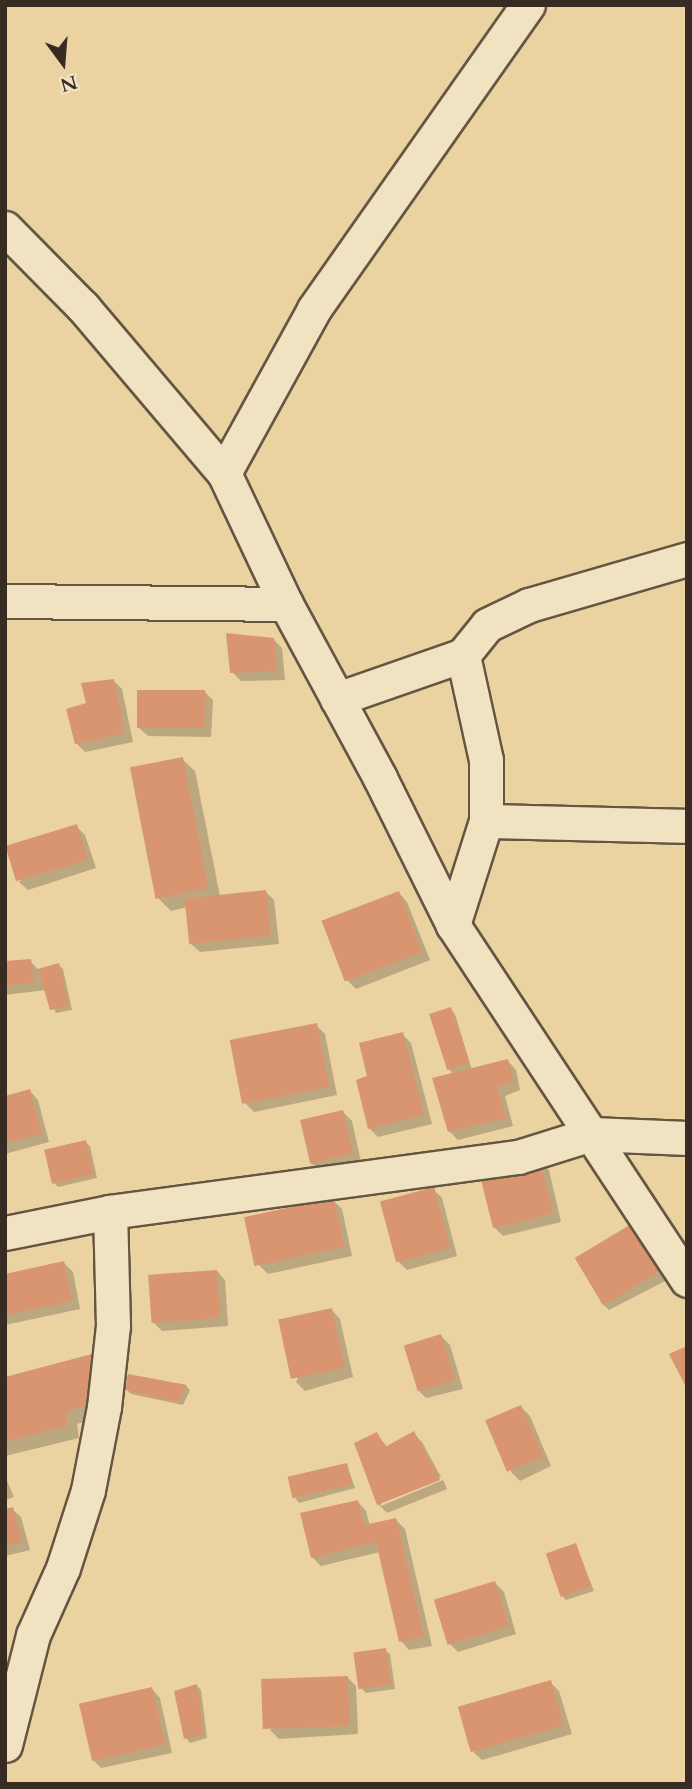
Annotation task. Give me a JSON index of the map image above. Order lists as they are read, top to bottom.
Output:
{
  "north": "bottom"
}
